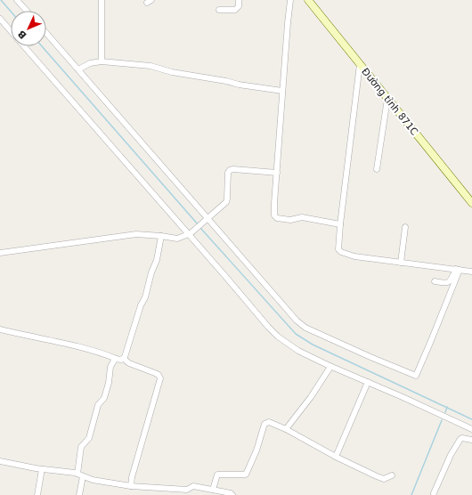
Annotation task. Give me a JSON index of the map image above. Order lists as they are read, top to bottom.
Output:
{
  "streets": {
    "main road": ["Đường tỉnh 871C"]
  },
  "north": "bottom left"
}
